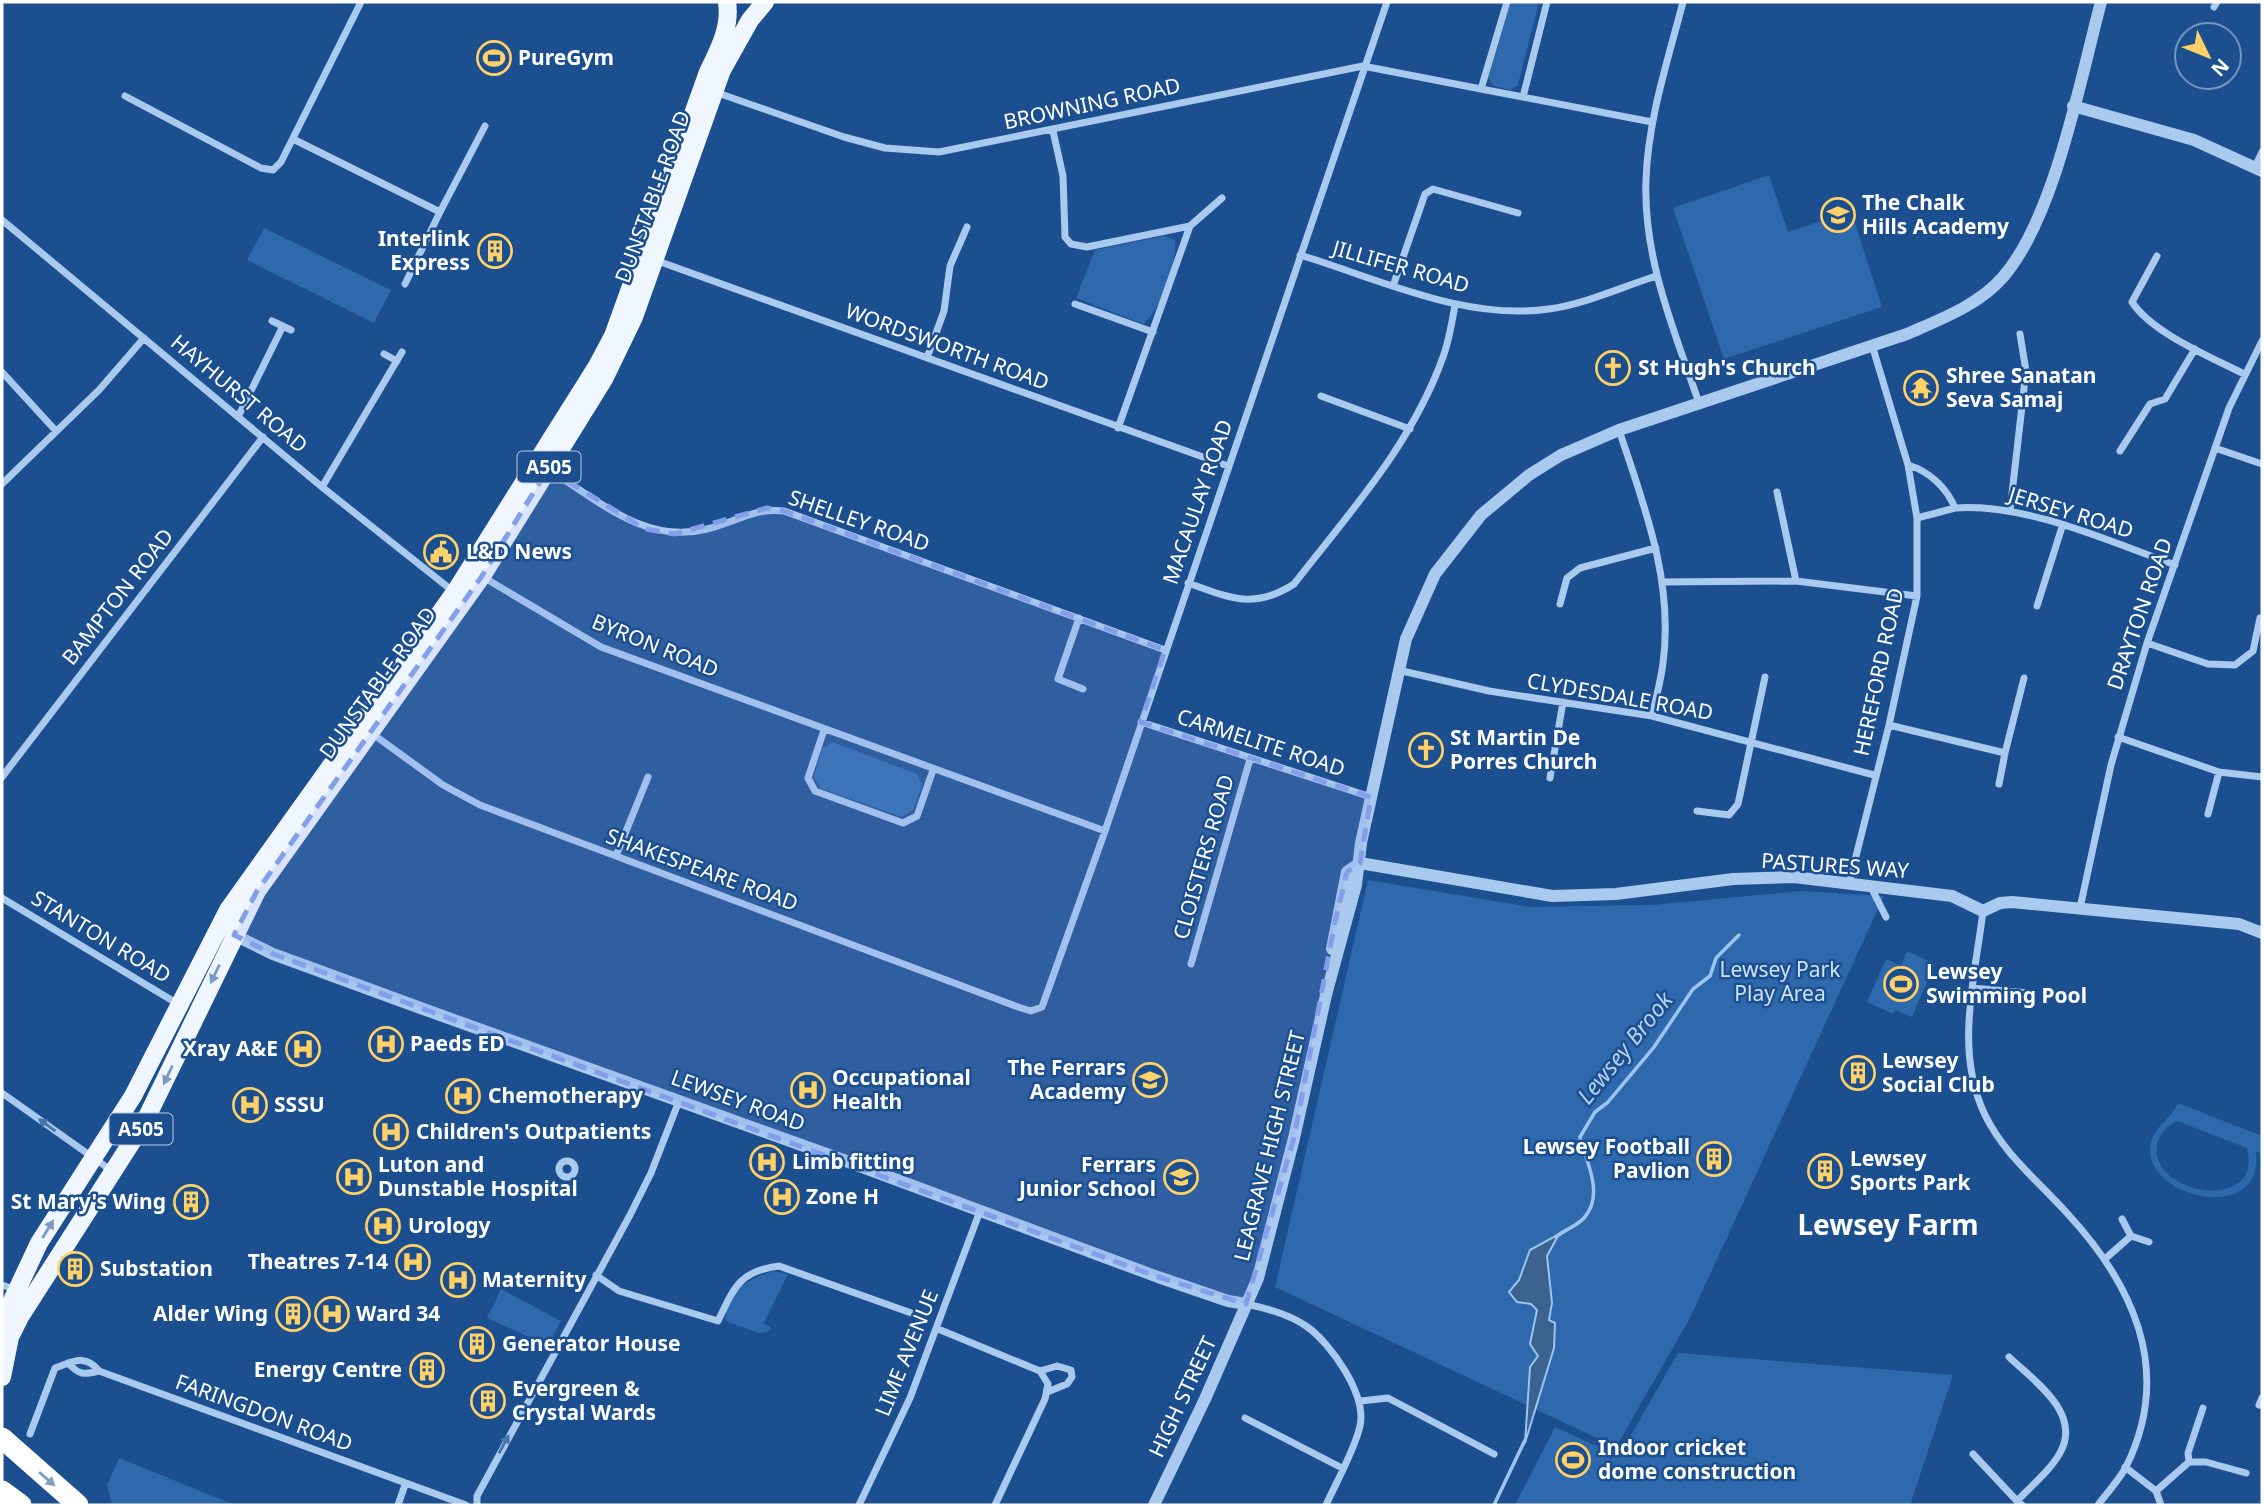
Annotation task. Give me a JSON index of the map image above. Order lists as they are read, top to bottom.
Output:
{
  "streets": {
    "main road": ["DUNSTABLE ROAD", "A505"],
    "street": [
      "BROWNING ROAD",
      "JILLIFER ROAD",
      "WORDSWORTH ROAD",
      "HAYHURST ROAD",
      "MACAULAY ROAD",
      "JERSEY ROAD",
      "SHELLEY ROAD",
      "BAMPTON ROAD",
      "DRAYTON ROAD",
      "BYRON ROAD",
      "HEREFORD ROAD",
      "CLYDESDALE ROAD",
      "CARMELITE ROAD",
      "CLOISTERS ROAD",
      "PASTURES WAY",
      "SHAKESPEARE ROAD",
      "STANTON ROAD",
      "LEWSEY ROAD",
      "LEAGRAVE HIGH STREET",
      "LIME AVENUE",
      "HIGH STREET",
      "FARINGDON ROAD"
    ]
  },
  "crossings": [
    ["BROWNING ROAD", "DUNSTABLE ROAD"],
    ["BROWNING ROAD", "MACAULAY ROAD"],
    ["DUNSTABLE ROAD", "WORDSWORTH ROAD"],
    ["DUNSTABLE ROAD", "HAYHURST ROAD"],
    ["DUNSTABLE ROAD", "SHELLEY ROAD"],
    ["DUNSTABLE ROAD", "BYRON ROAD"],
    ["DUNSTABLE ROAD", "SHAKESPEARE ROAD"],
    ["DUNSTABLE ROAD", "STANTON ROAD"],
    ["DUNSTABLE ROAD", "LEWSEY ROAD"],
    ["JILLIFER ROAD", "MACAULAY ROAD"],
    ["WORDSWORTH ROAD", "MACAULAY ROAD"],
    ["HAYHURST ROAD", "BAMPTON ROAD"],
    ["MACAULAY ROAD", "SHELLEY ROAD"],
    ["MACAULAY ROAD", "BYRON ROAD"],
    ["MACAULAY ROAD", "CARMELITE ROAD"],
    ["MACAULAY ROAD", "SHAKESPEARE ROAD"],
    ["JERSEY ROAD", "DRAYTON ROAD"],
    ["JERSEY ROAD", "HEREFORD ROAD"],
    ["HEREFORD ROAD", "CLYDESDALE ROAD"],
    ["HEREFORD ROAD", "PASTURES WAY"],
    ["HEREFORD ROAD", "LEAGRAVE HIGH STREET"],
    ["CLYDESDALE ROAD", "LEAGRAVE HIGH STREET"],
    ["CARMELITE ROAD", "CLOISTERS ROAD"],
    ["CARMELITE ROAD", "LEAGRAVE HIGH STREET"],
    ["PASTURES WAY", "LEAGRAVE HIGH STREET"],
    ["LEWSEY ROAD", "LEAGRAVE HIGH STREET"],
    ["LEWSEY ROAD", "LIME AVENUE"],
    ["LEWSEY ROAD", "HIGH STREET"],
    ["LEAGRAVE HIGH STREET", "HIGH STREET"]
  ],
  "districts": ["Lewsey Farm"],
  "water": ["Lewsey Brook"],
  "parks": ["Lewsey Park Play Area"],
  "places": {
    "sports": ["PureGym", "Lewsey Swimming Pool", "Indoor cricket dome construction"],
    "school or university": ["The Chalk Hills Academy", "The Ferrars Academy", "Ferrars Junior School"],
    "building": [
      "Interlink Express",
      "Lewsey Social Club",
      "Lewsey Football Pavlion",
      "Lewsey Sports Park",
      "St Mary's Wing",
      "Substation",
      "Alder Wing",
      "Generator House",
      "Energy Centre",
      "Evergreen & Crystal Wards"
    ],
    "church": ["St Hugh's Church", "St Martin De Porres Church"],
    "temple": ["Shree Sanatan Seva Samaj"],
    "public building": ["L&D News"],
    "hospital": [
      "Paeds ED",
      "Xray A&E",
      "Occupational Health",
      "Chemotherapy",
      "SSSU",
      "Children's Outpatients",
      "Limb fitting",
      "Luton and Dunstable Hospital",
      "Zone H",
      "Urology",
      "Theatres 7-14",
      "Maternity",
      "Ward 34"
    ]
  },
  "north": "bottom right"
}
